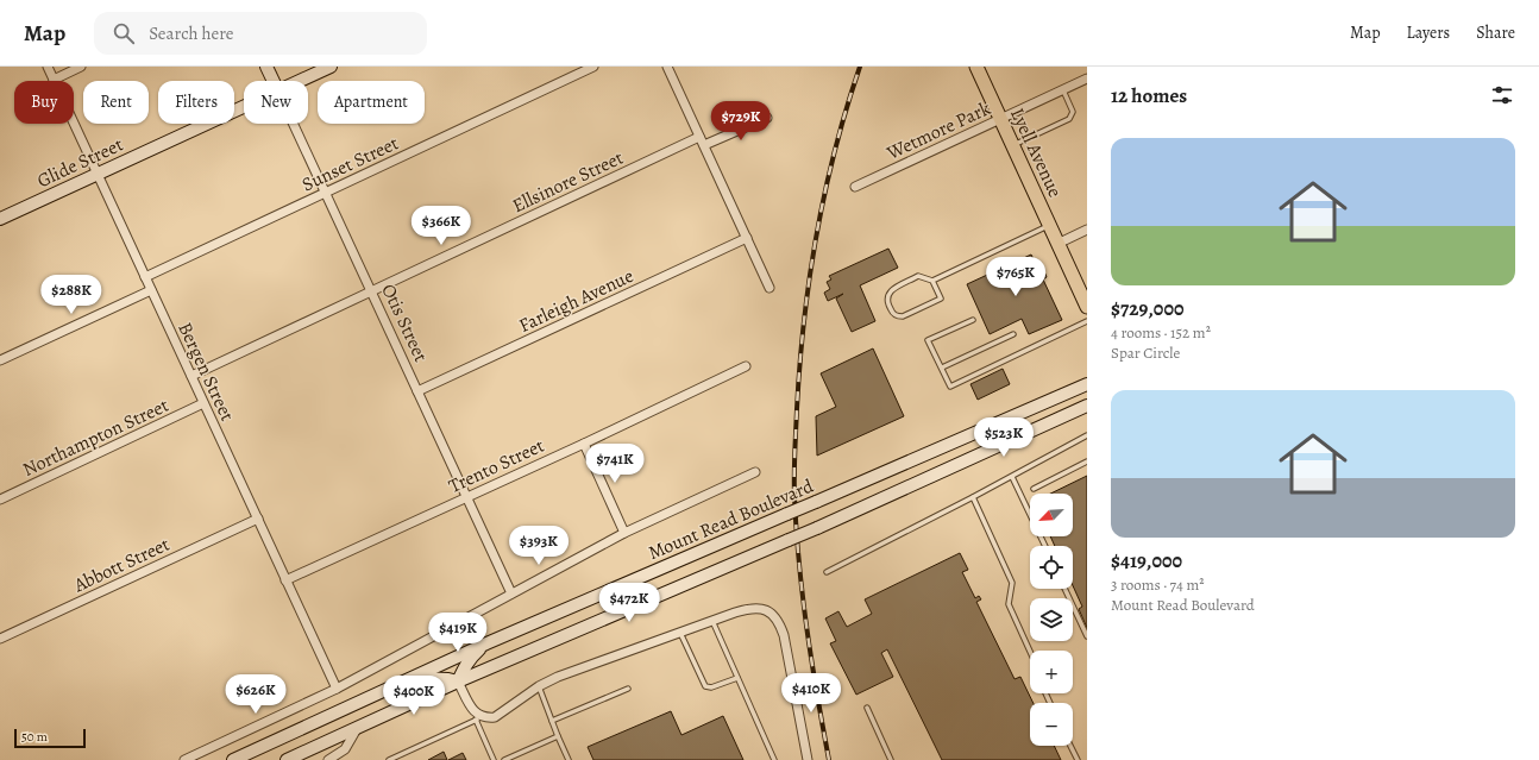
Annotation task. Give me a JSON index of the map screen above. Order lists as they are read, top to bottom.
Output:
{
  "streets": {
    "main road": [
      "Lyell Avenue",
      "Glide Street",
      "Otis Street",
      "Mount Read Boulevard"
    ],
    "street": [
      "Wetmore Park",
      "Sunset Street",
      "Ellsinore Street",
      "Farleigh Avenue",
      "Bergen Street",
      "Northampton Street",
      "Trento Street",
      "Abbott Street"
    ]
  },
  "crossings": [
    ["Wetmore Park", "Lyell Avenue"],
    ["Glide Street", "Bergen Street"],
    ["Sunset Street", "Otis Street"],
    ["Sunset Street", "Bergen Street"],
    ["Ellsinore Street", "Otis Street"],
    ["Ellsinore Street", "Bergen Street"],
    ["Farleigh Avenue", "Otis Street"],
    ["Otis Street", "Trento Street"],
    ["Otis Street", "Mount Read Boulevard"],
    ["Bergen Street", "Northampton Street"],
    ["Bergen Street", "Trento Street"],
    ["Bergen Street", "Mount Read Boulevard"],
    ["Bergen Street", "Abbott Street"]
  ],
  "scale_bar": "50 m",
  "north": "bottom left",
  "page": {
    "header": "Map",
    "search": "Search here",
    "nav": ["Map", "Layers", "Share"],
    "heading": "12 homes",
    "chip": [
      "Buy",
      "Rent",
      "Filters",
      "New",
      "Apartment"
    ],
    "price": [
      "$729K",
      "$366K",
      "$765K",
      "$288K",
      "$523K",
      "$741K",
      "$393K",
      "$472K",
      "$419K",
      "$410K",
      "$626K",
      "$400K"
    ],
    "list": [
      {
        "name": "$729,000",
        "note": "4 rooms · 152 m² · Spar Circle"
      },
      {
        "name": "$419,000",
        "note": "3 rooms · 74 m² · Mount Read Boulevard"
      }
    ],
    "map_buttons": ["+", "−"],
    "scale": "50 m"
  }
}
